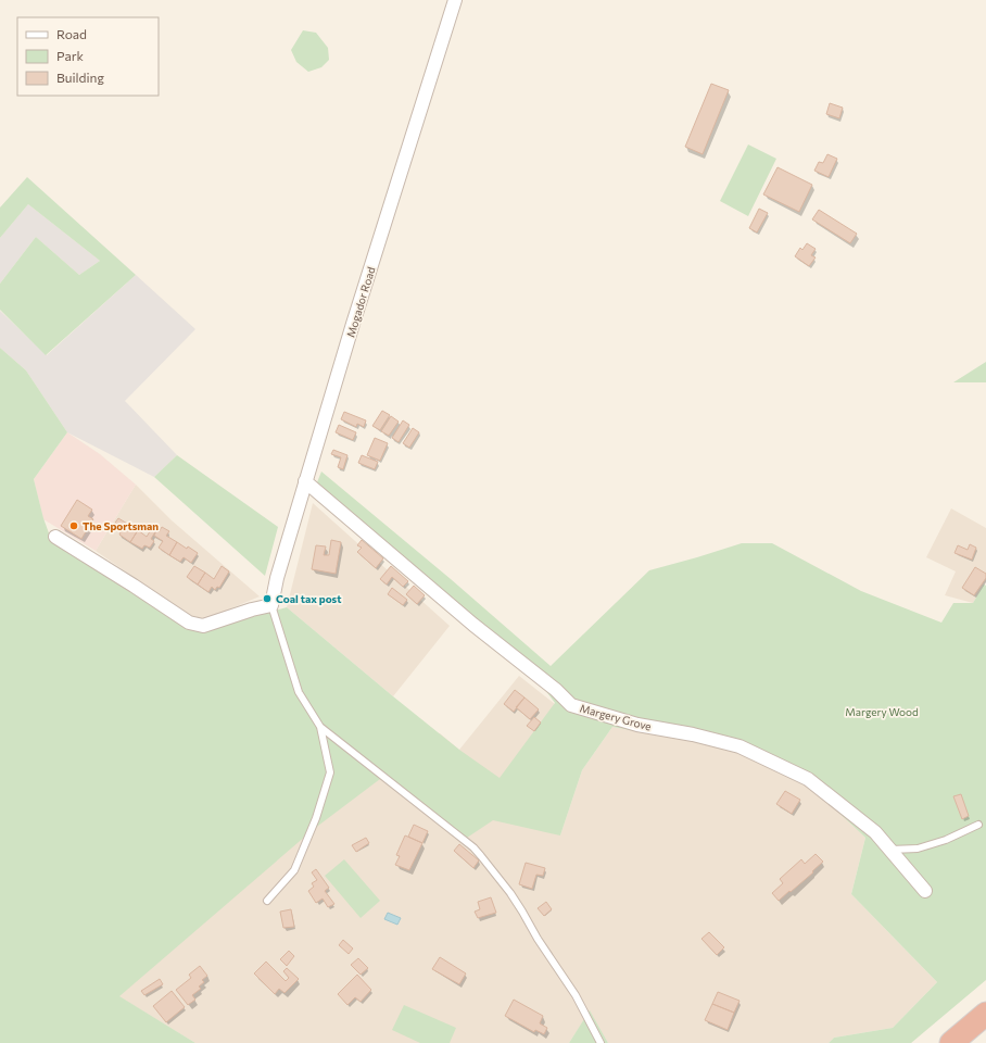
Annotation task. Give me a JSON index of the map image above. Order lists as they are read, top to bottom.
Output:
{
  "streets": {
    "street": ["Mogador Road", "Margery Grove"]
  },
  "crossings": [
    ["Mogador Road", "Margery Grove"]
  ],
  "parks": ["Margery Wood"],
  "places": ["The Sportsman", "Coal tax post"],
  "legend": ["Road", "Park", "Building"]
}
